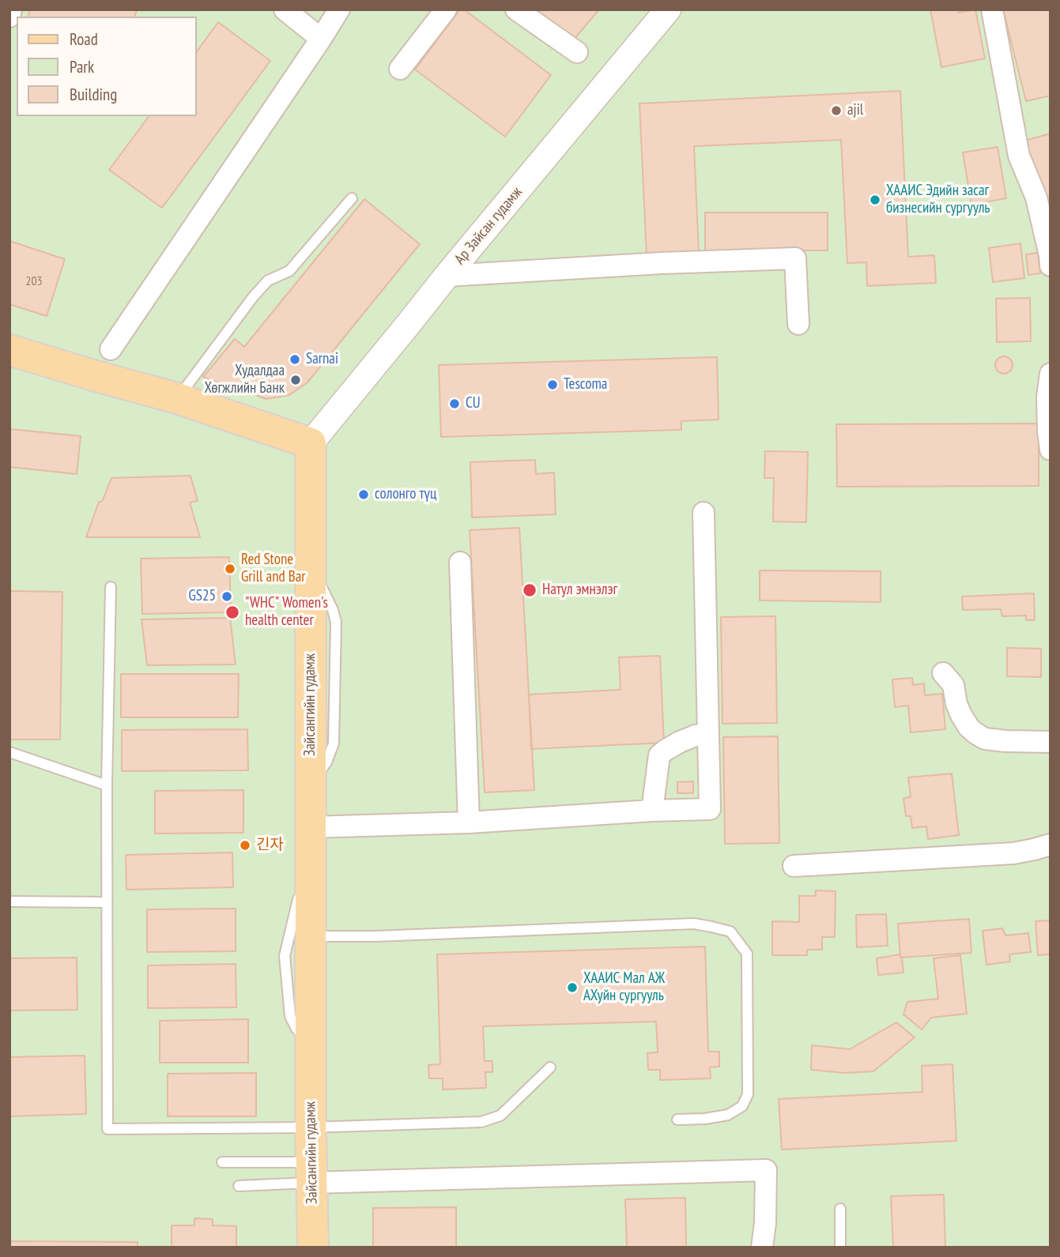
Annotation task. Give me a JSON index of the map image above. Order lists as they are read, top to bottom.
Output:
{
  "streets": {
    "main road": ["Зайсангийн гудамж"],
    "street": ["Ар Зайсан гудамж"]
  },
  "crossings": [
    ["Ар Зайсан гудамж", "Зайсангийн гудамж"]
  ],
  "places": [
    "ajil",
    "ХААИС Эдийн засаг бизнесийн сургууль",
    "Sarnai",
    "Худалдаа Хөгжлийн Банк",
    "Tescoma",
    "CU",
    "солонго түц",
    "Red Stone Grill and Bar",
    "Натул эмнэлэг",
    "GS25",
    "\"WHC\" Women's health center",
    "긴자",
    "ХААИС Мал АЖ АХуйн сургууль"
  ],
  "house_numbers": ["203"],
  "legend": ["Road", "Park", "Building"]
}
